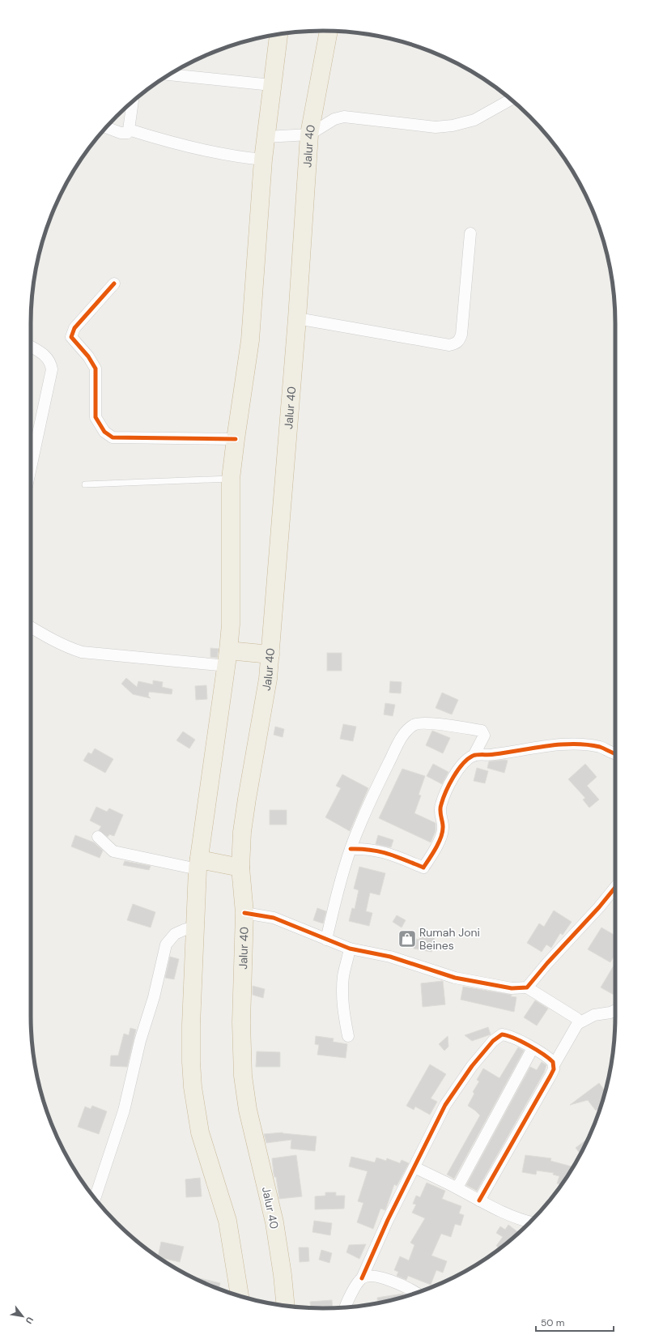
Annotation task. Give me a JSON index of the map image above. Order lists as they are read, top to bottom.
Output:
{
  "streets": {
    "highway": ["Jalur 40"]
  },
  "places": {
    "shop": ["Rumah Joni Beines"]
  },
  "scale_bar": "50 m",
  "north": "bottom right"
}
